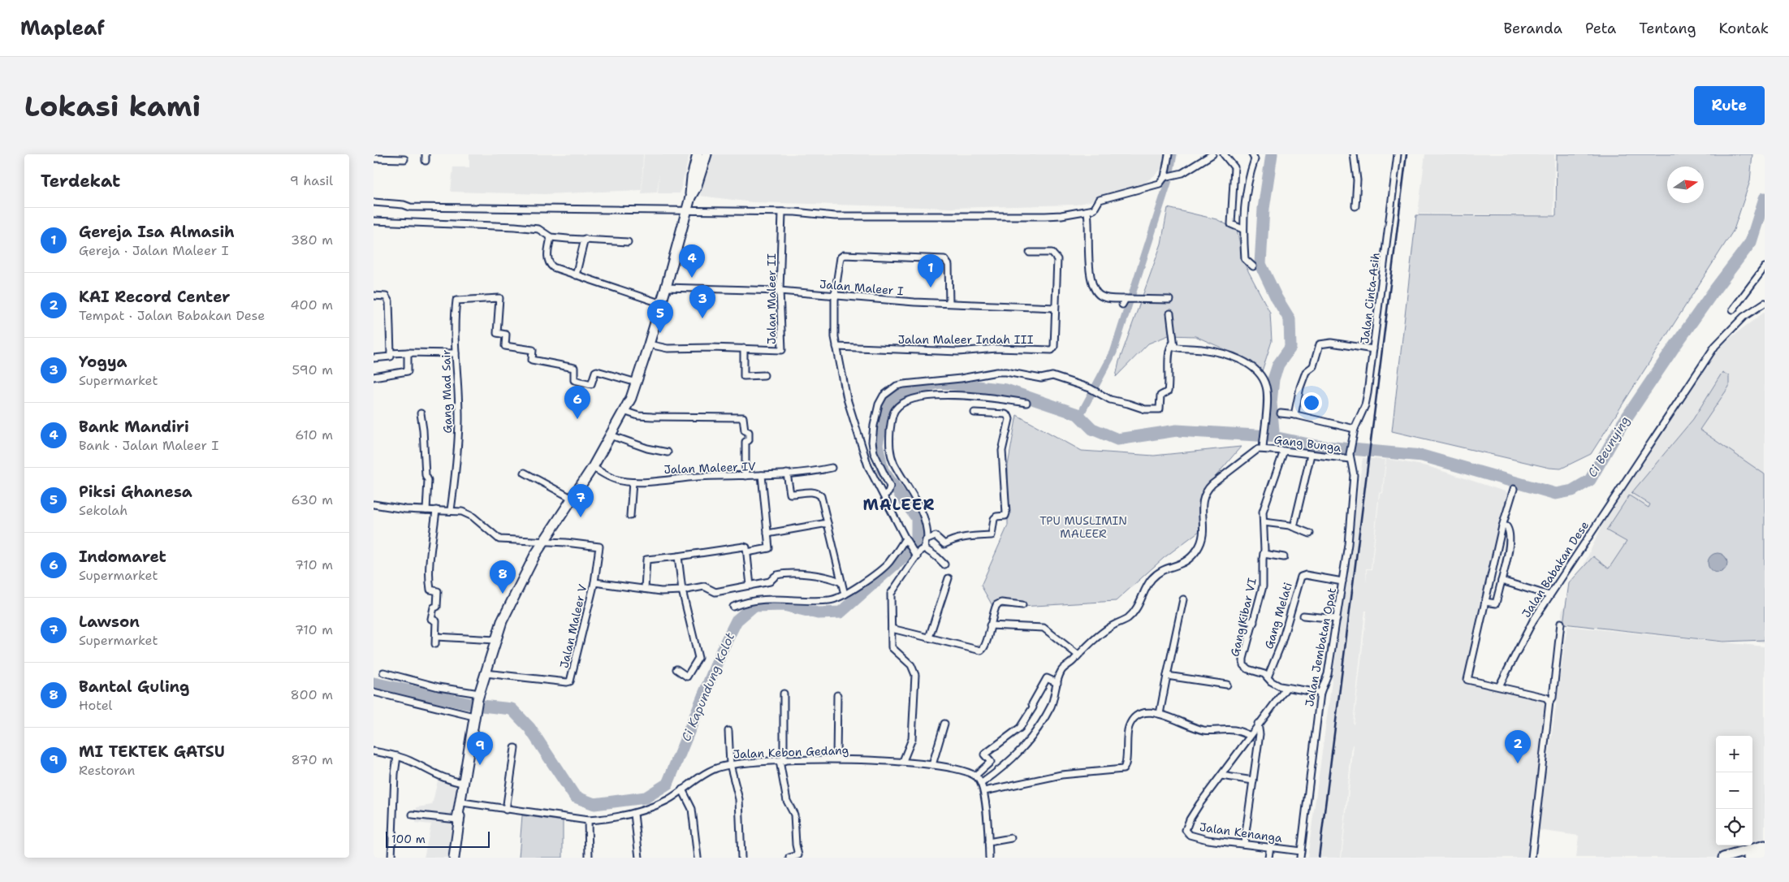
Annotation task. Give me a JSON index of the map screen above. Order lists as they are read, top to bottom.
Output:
{
  "streets": {
    "street": [
      "Jalan Maleer I",
      "Jalan Cinta-Asih",
      "Jalan Maleer II",
      "Jalan Maleer Indah III",
      "Gang Mad Sair",
      "Gang Bunga",
      "Jalan Maleer IV",
      "Jalan Babakan Dese",
      "Gang Melati",
      "Gang Kibar VI",
      "Jalan Maleer V",
      "Jalan Jembatan Opat",
      "Jalan Kebon Gedang",
      "Jalan Kenanga"
    ]
  },
  "crossings": [
    ["Jalan Maleer I", "Jalan Maleer II"],
    ["Jalan Maleer I", "Jalan Maleer Indah III"],
    ["Jalan Cinta-Asih", "Jalan Jembatan Opat"],
    ["Gang Bunga", "Gang Kibar VI"],
    ["Gang Bunga", "Jalan Jembatan Opat"],
    ["Gang Melati", "Gang Kibar VI"],
    ["Gang Melati", "Jalan Jembatan Opat"],
    ["Jalan Jembatan Opat", "Jalan Kenanga"]
  ],
  "districts": ["MALEER"],
  "water": ["Ci Beunying", "Ci Kapundung Kolot"],
  "parks": ["TPU MUSLIMIN MALEER"],
  "scale_bar": "100 m",
  "north": "right",
  "page": {
    "header": "Mapleaf",
    "nav": [
      "Beranda",
      "Peta",
      "Tentang",
      "Kontak"
    ],
    "buttons": "Rute",
    "title": "Lokasi kami",
    "heading": ["Terdekat", "9 hasil"],
    "list": [
      {
        "mark": "1",
        "name": "Gereja Isa Almasih",
        "note": "Gereja · Jalan Maleer I",
        "value": "380 m"
      },
      {
        "mark": "2",
        "name": "KAI Record Center",
        "note": "Tempat · Jalan Babakan Dese",
        "value": "400 m"
      },
      {
        "mark": "3",
        "name": "Yogya",
        "note": "Supermarket",
        "value": "590 m"
      },
      {
        "mark": "4",
        "name": "Bank Mandiri",
        "note": "Bank · Jalan Maleer I",
        "value": "610 m"
      },
      {
        "mark": "5",
        "name": "Piksi Ghanesa",
        "note": "Sekolah",
        "value": "630 m"
      },
      {
        "mark": "6",
        "name": "Indomaret",
        "note": "Supermarket",
        "value": "710 m"
      },
      {
        "mark": "7",
        "name": "Lawson",
        "note": "Supermarket",
        "value": "710 m"
      },
      {
        "mark": "8",
        "name": "Bantal Guling",
        "note": "Hotel",
        "value": "800 m"
      },
      {
        "mark": "9",
        "name": "MI TEKTEK GATSU",
        "note": "Restoran",
        "value": "870 m"
      }
    ],
    "pins": [
      "4",
      "1",
      "3",
      "5",
      "6",
      "7",
      "8",
      "2",
      "9"
    ],
    "map_buttons": ["+", "−"],
    "scale": "100 m"
  }
}
